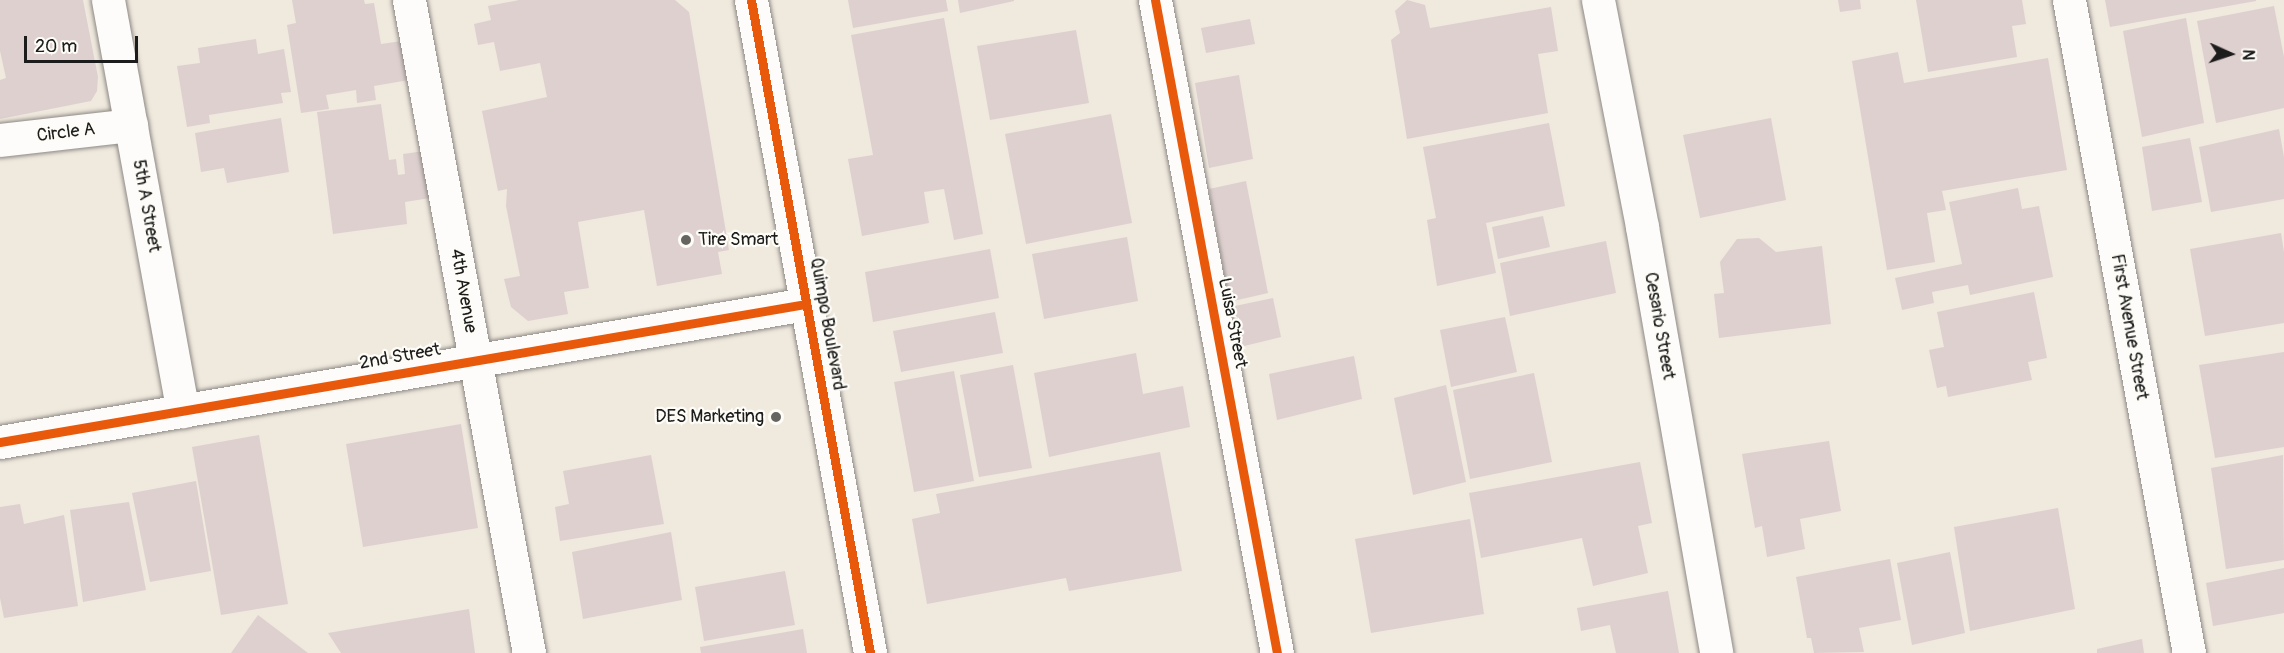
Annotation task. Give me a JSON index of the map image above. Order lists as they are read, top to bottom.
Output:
{
  "streets": {
    "street": [
      "Circle A",
      "5th A Street",
      "4th Avenue",
      "Luisa Street",
      "Quimpo Boulevard",
      "Cesario Street",
      "First Avenue Street",
      "2nd Street"
    ]
  },
  "crossings": [
    ["Circle A", "5th A Street"],
    ["5th A Street", "2nd Street"],
    ["4th Avenue", "2nd Street"],
    ["Quimpo Boulevard", "2nd Street"]
  ],
  "places": ["Tire Smart", "DES Marketing"],
  "scale_bar": "20 m",
  "north": "right"
}
